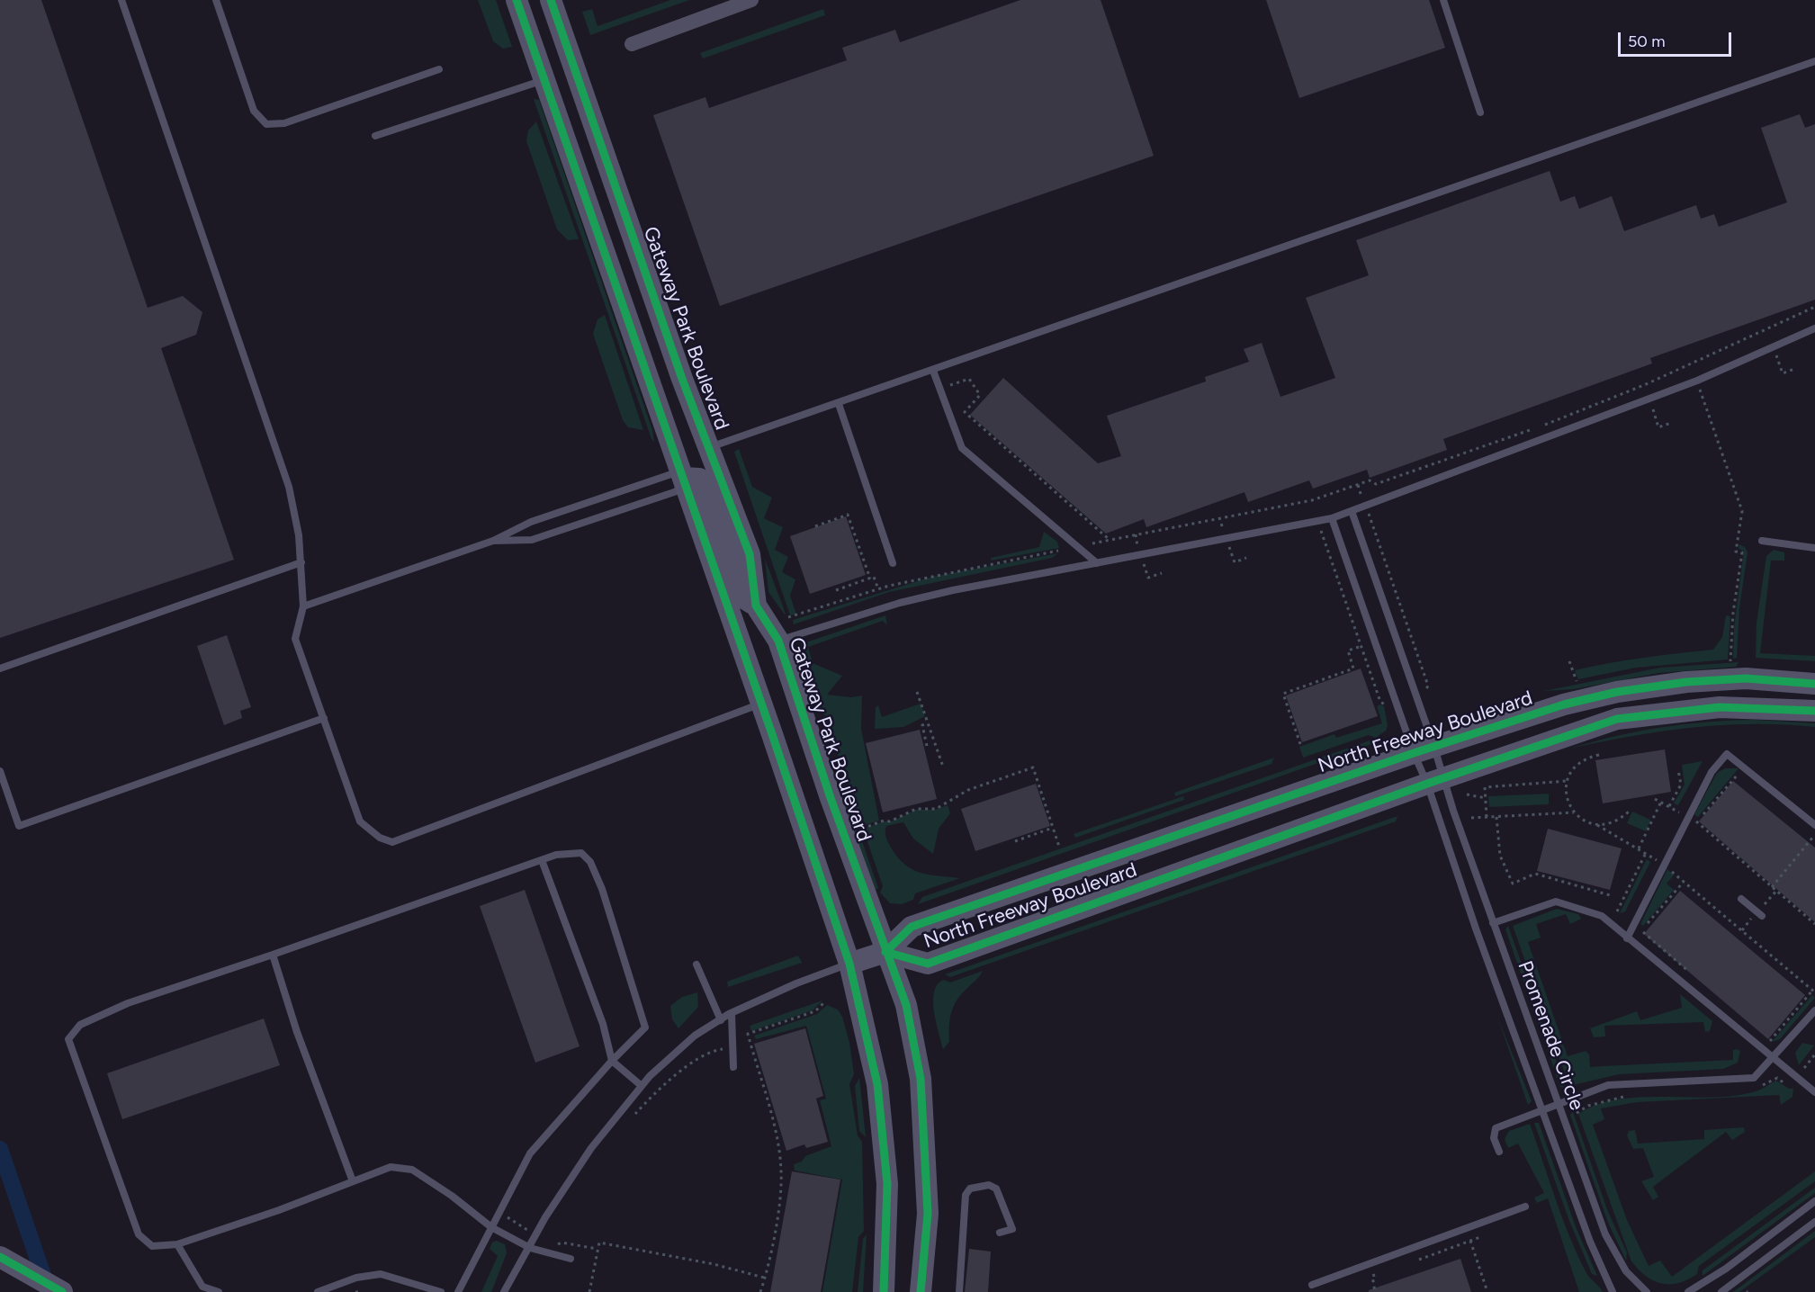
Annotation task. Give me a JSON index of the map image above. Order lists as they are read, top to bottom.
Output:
{
  "streets": {
    "street": ["Gateway Park Boulevard", "North Freeway Boulevard"],
    "lane": ["Promenade Circle"]
  },
  "crossings": [
    ["Gateway Park Boulevard", "North Freeway Boulevard"],
    ["North Freeway Boulevard", "Promenade Circle"]
  ],
  "scale_bar": "50 m"
}
